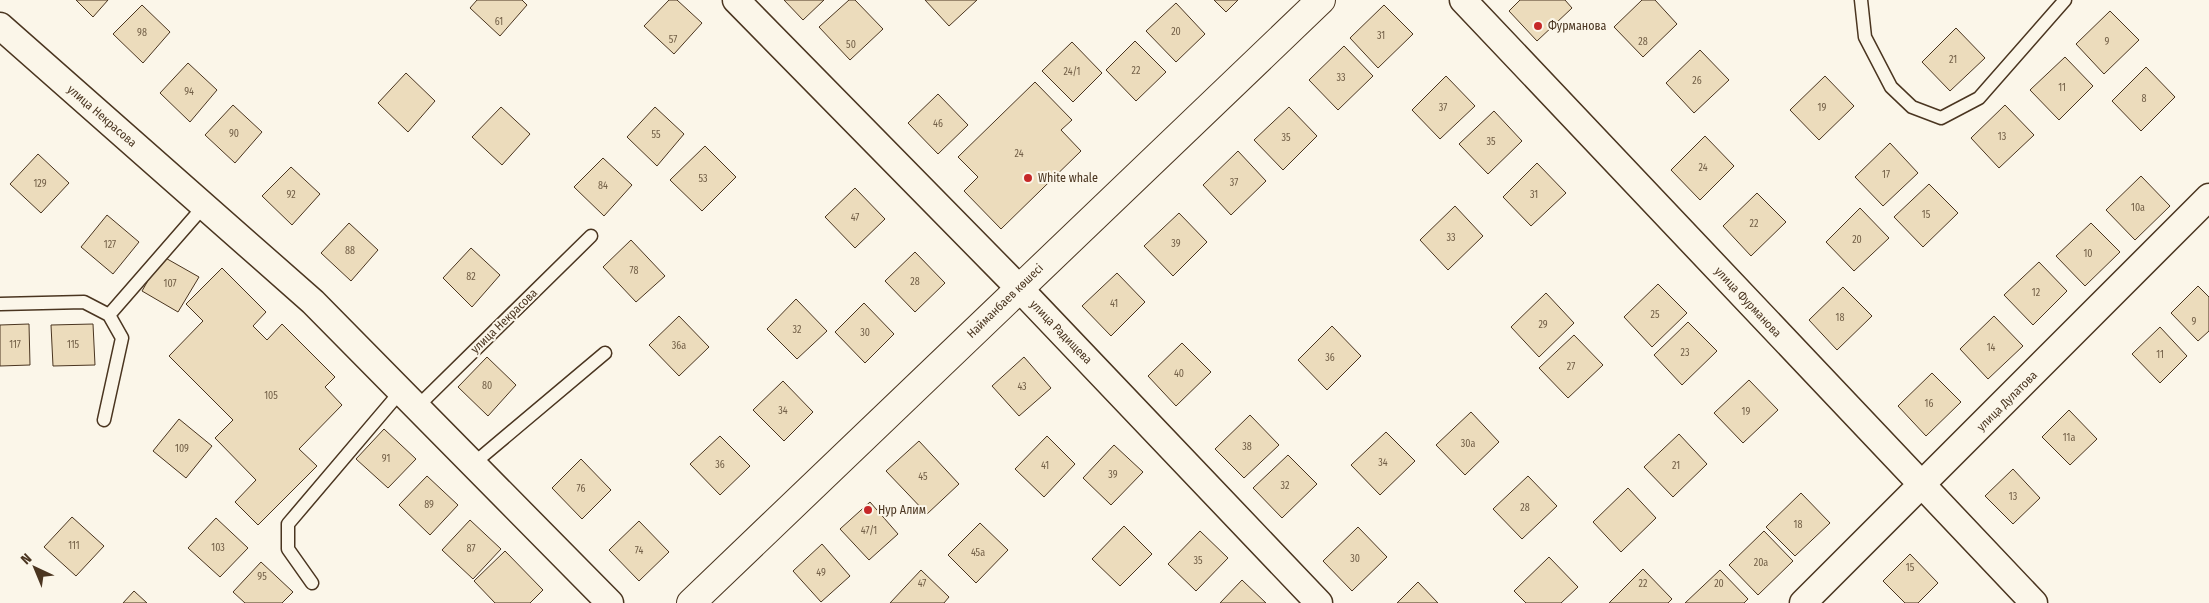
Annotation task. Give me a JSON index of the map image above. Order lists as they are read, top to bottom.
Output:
{
  "streets": {
    "main road": ["Найманбаев көшесі"],
    "street": [
      "улица Некрасова",
      "улица Фурманова",
      "улица Радищева",
      "улица Дулатова"
    ]
  },
  "crossings": [
    ["Найманбаев көшесі", "улица Радищева"],
    ["улица Фурманова", "улица Дулатова"]
  ],
  "places": ["Фурманова", "White whale", "Нур Алим"],
  "house_numbers": [
    "61",
    "20",
    "98",
    "31",
    "57",
    "28",
    "9",
    "50",
    "21",
    "22",
    "24/1",
    "33",
    "26",
    "11",
    "94",
    "8",
    "37",
    "19",
    "46",
    "90",
    "55",
    "13",
    "35",
    "35",
    "24",
    "24",
    "17",
    "53",
    "37",
    "129",
    "84",
    "92",
    "31",
    "10а",
    "15",
    "47",
    "22",
    "33",
    "20",
    "39",
    "127",
    "88",
    "10",
    "78",
    "82",
    "28",
    "107",
    "12",
    "41",
    "25",
    "18",
    "9",
    "29",
    "32",
    "30",
    "117",
    "115",
    "36а",
    "14",
    "23",
    "11",
    "36",
    "27",
    "40",
    "80",
    "43",
    "105",
    "16",
    "34",
    "19",
    "11а",
    "30а",
    "38",
    "109",
    "91",
    "34",
    "36",
    "41",
    "21",
    "39",
    "45",
    "32",
    "76",
    "13",
    "89",
    "28",
    "18",
    "47/1",
    "111",
    "103",
    "87",
    "74",
    "45а",
    "30",
    "35",
    "20а",
    "15",
    "49",
    "95",
    "47",
    "22",
    "20"
  ],
  "north": "top left"
}
